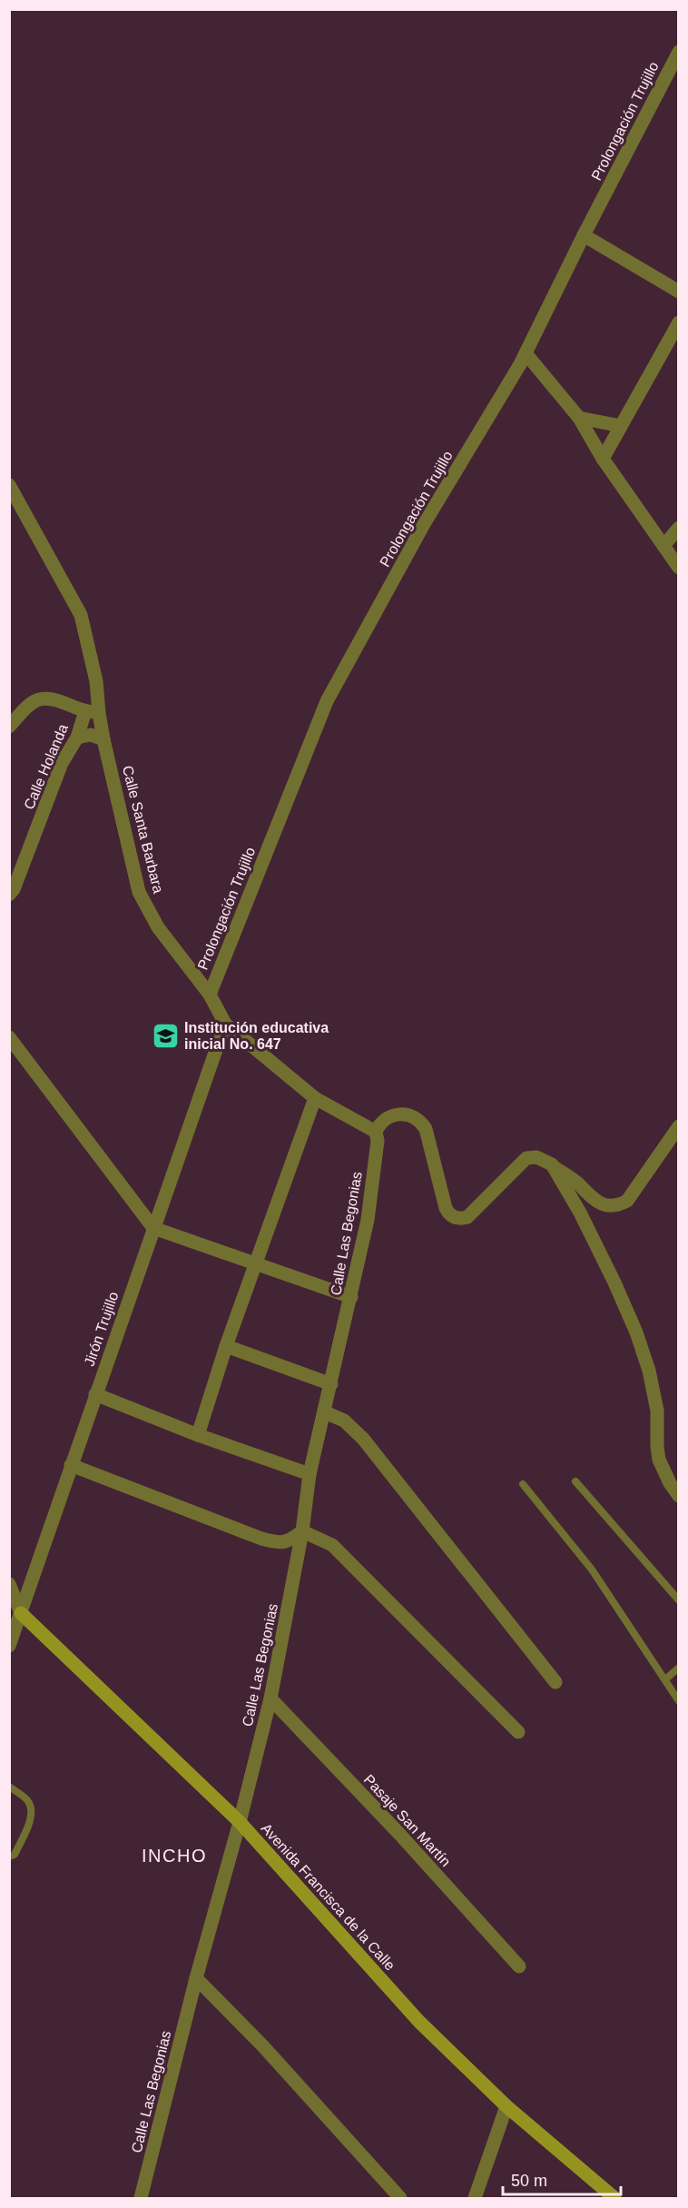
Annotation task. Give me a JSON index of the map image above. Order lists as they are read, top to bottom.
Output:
{
  "streets": {
    "main road": ["Avenida Francisca de la Calle"],
    "street": [
      "Prolongación Trujillo",
      "Calle Holanda",
      "Calle Santa Barbara",
      "Calle Las Begonias",
      "Jirón Trujillo",
      "Pasaje San Martín"
    ]
  },
  "crossings": [
    ["Prolongación Trujillo", "Calle Santa Barbara"],
    ["Calle Holanda", "Calle Santa Barbara"],
    ["Calle Santa Barbara", "Calle Las Begonias"],
    ["Calle Santa Barbara", "Jirón Trujillo"],
    ["Calle Las Begonias", "Pasaje San Martín"],
    ["Calle Las Begonias", "Avenida Francisca de la Calle"],
    ["Jirón Trujillo", "Avenida Francisca de la Calle"]
  ],
  "districts": ["INCHO"],
  "places": {
    "school or university": ["Institución educativa inicial No. 647"]
  },
  "scale_bar": "50 m"
}
